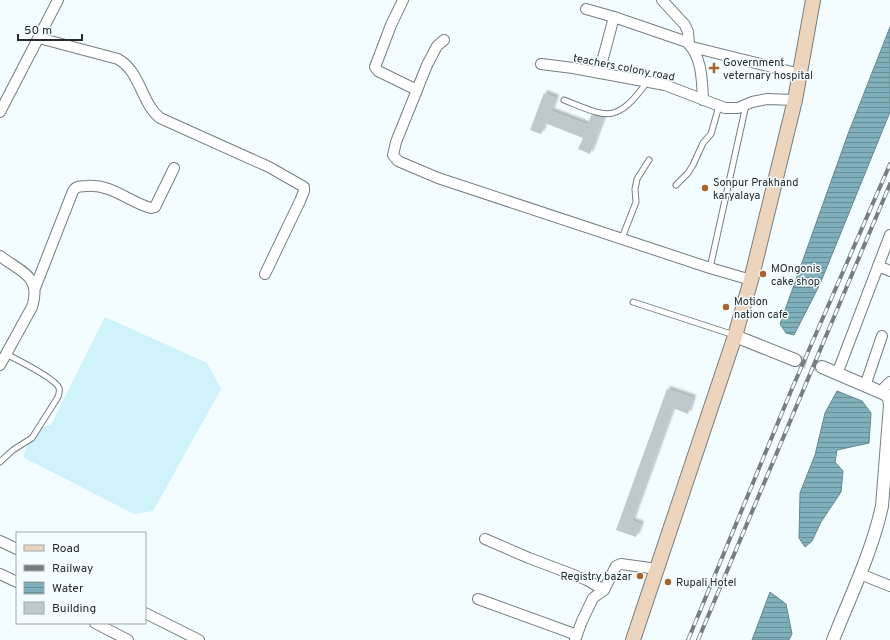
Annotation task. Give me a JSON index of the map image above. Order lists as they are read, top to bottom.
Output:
{
  "streets": {
    "street": ["teachers colony road"]
  },
  "places": {
    "health": ["Government veternary hospital"],
    "other": [
      "Sonpur Prakhand karyalaya",
      "MOngonis cake shop",
      "Motion nation cafe",
      "Registry bazar",
      "Rupali Hotel"
    ]
  },
  "legend": [
    "Road",
    "Railway",
    "Water",
    "Building"
  ],
  "scale_bar": "50 m"
}
